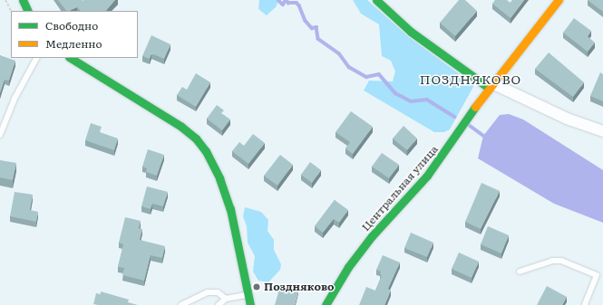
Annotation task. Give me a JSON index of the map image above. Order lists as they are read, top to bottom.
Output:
{
  "streets": {
    "street": ["Центральная улица"]
  },
  "districts": ["ПОЗДНЯКОВО"],
  "places": ["Поздняково"],
  "legend": ["Свободно", "Медленно"]
}
